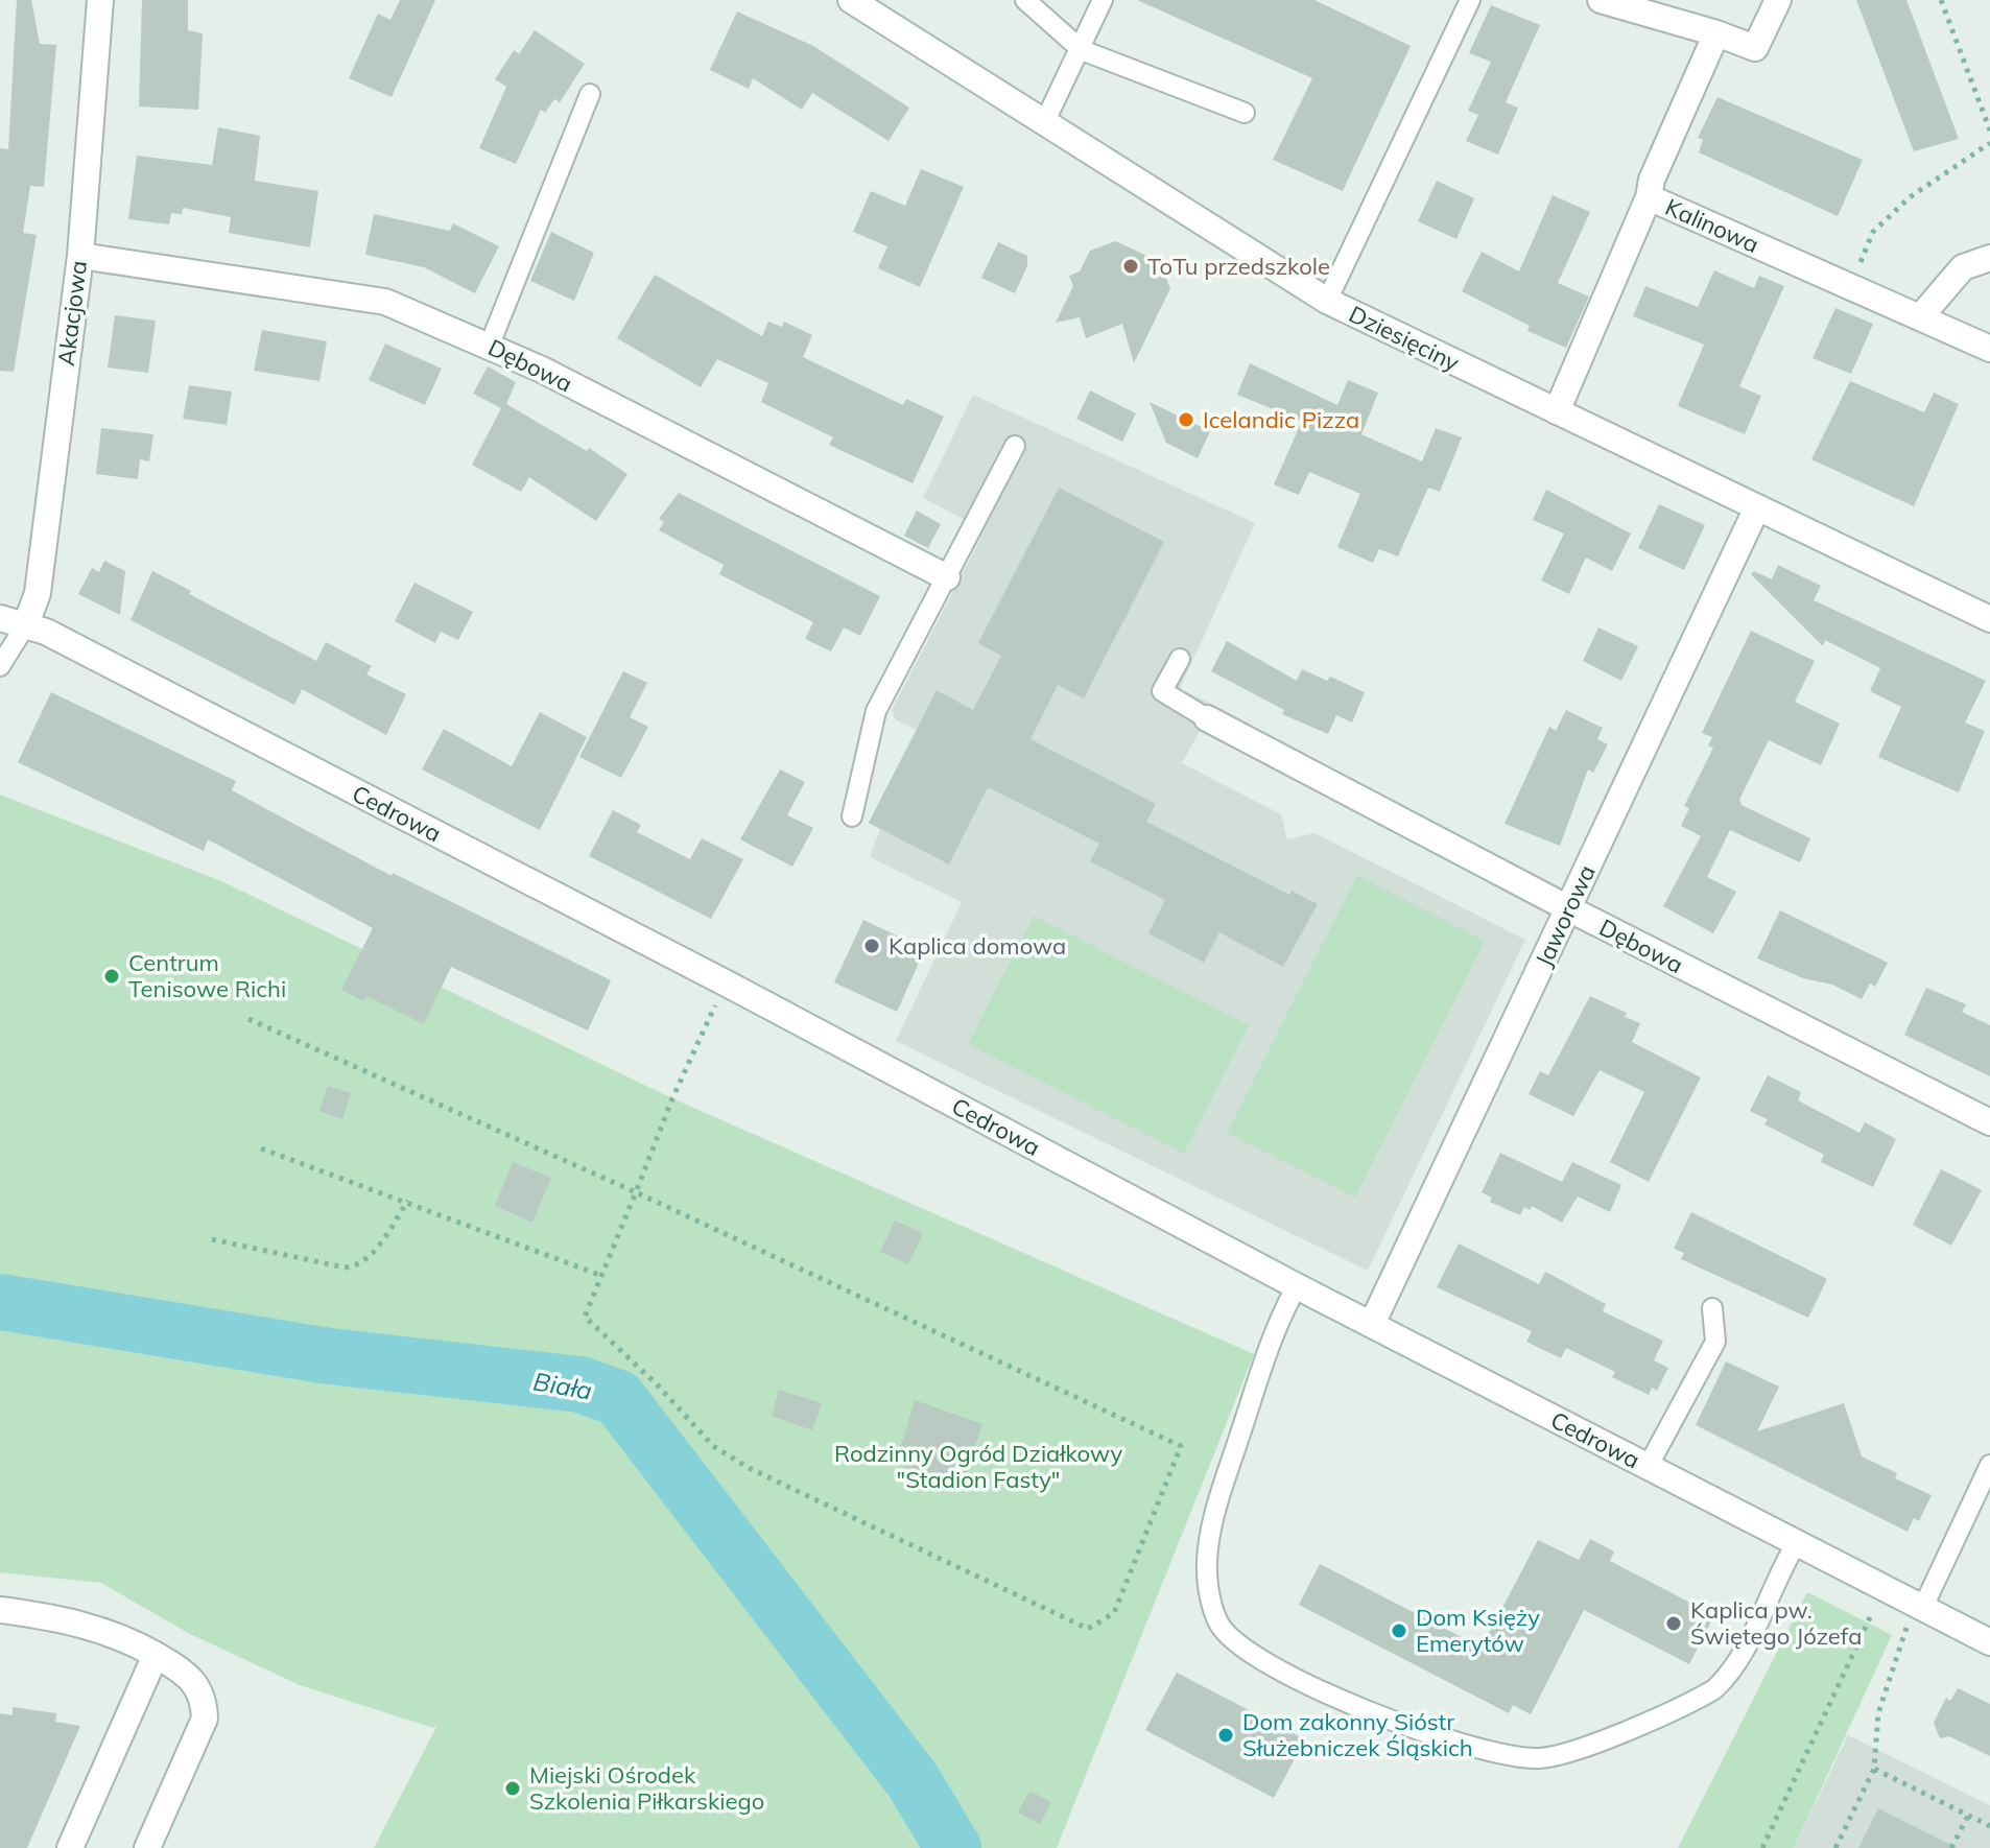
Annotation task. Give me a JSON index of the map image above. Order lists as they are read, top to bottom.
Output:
{
  "streets": {
    "street": [
      "Kalinowa",
      "Akacjowa",
      "Dziesięciny",
      "Dębowa",
      "Cedrowa",
      "Jaworowa"
    ]
  },
  "crossings": [
    ["Kalinowa", "Dziesięciny"],
    ["Akacjowa", "Dębowa"],
    ["Akacjowa", "Cedrowa"],
    ["Dziesięciny", "Jaworowa"],
    ["Dębowa", "Jaworowa"],
    ["Cedrowa", "Jaworowa"]
  ],
  "water": ["Biała"],
  "parks": ["Rodzinny Ogród Działkowy \"Stadion Fasty\""],
  "places": [
    "ToTu przedszkole",
    "Icelandic Pizza",
    "Kaplica domowa",
    "Centrum Tenisowe Richi",
    "Kaplica pw. Świętego Józefa",
    "Dom Księży Emerytów",
    "Dom zakonny Sióstr Służebniczek Śląskich",
    "Miejski Ośrodek Szkolenia Piłkarskiego"
  ]
}
